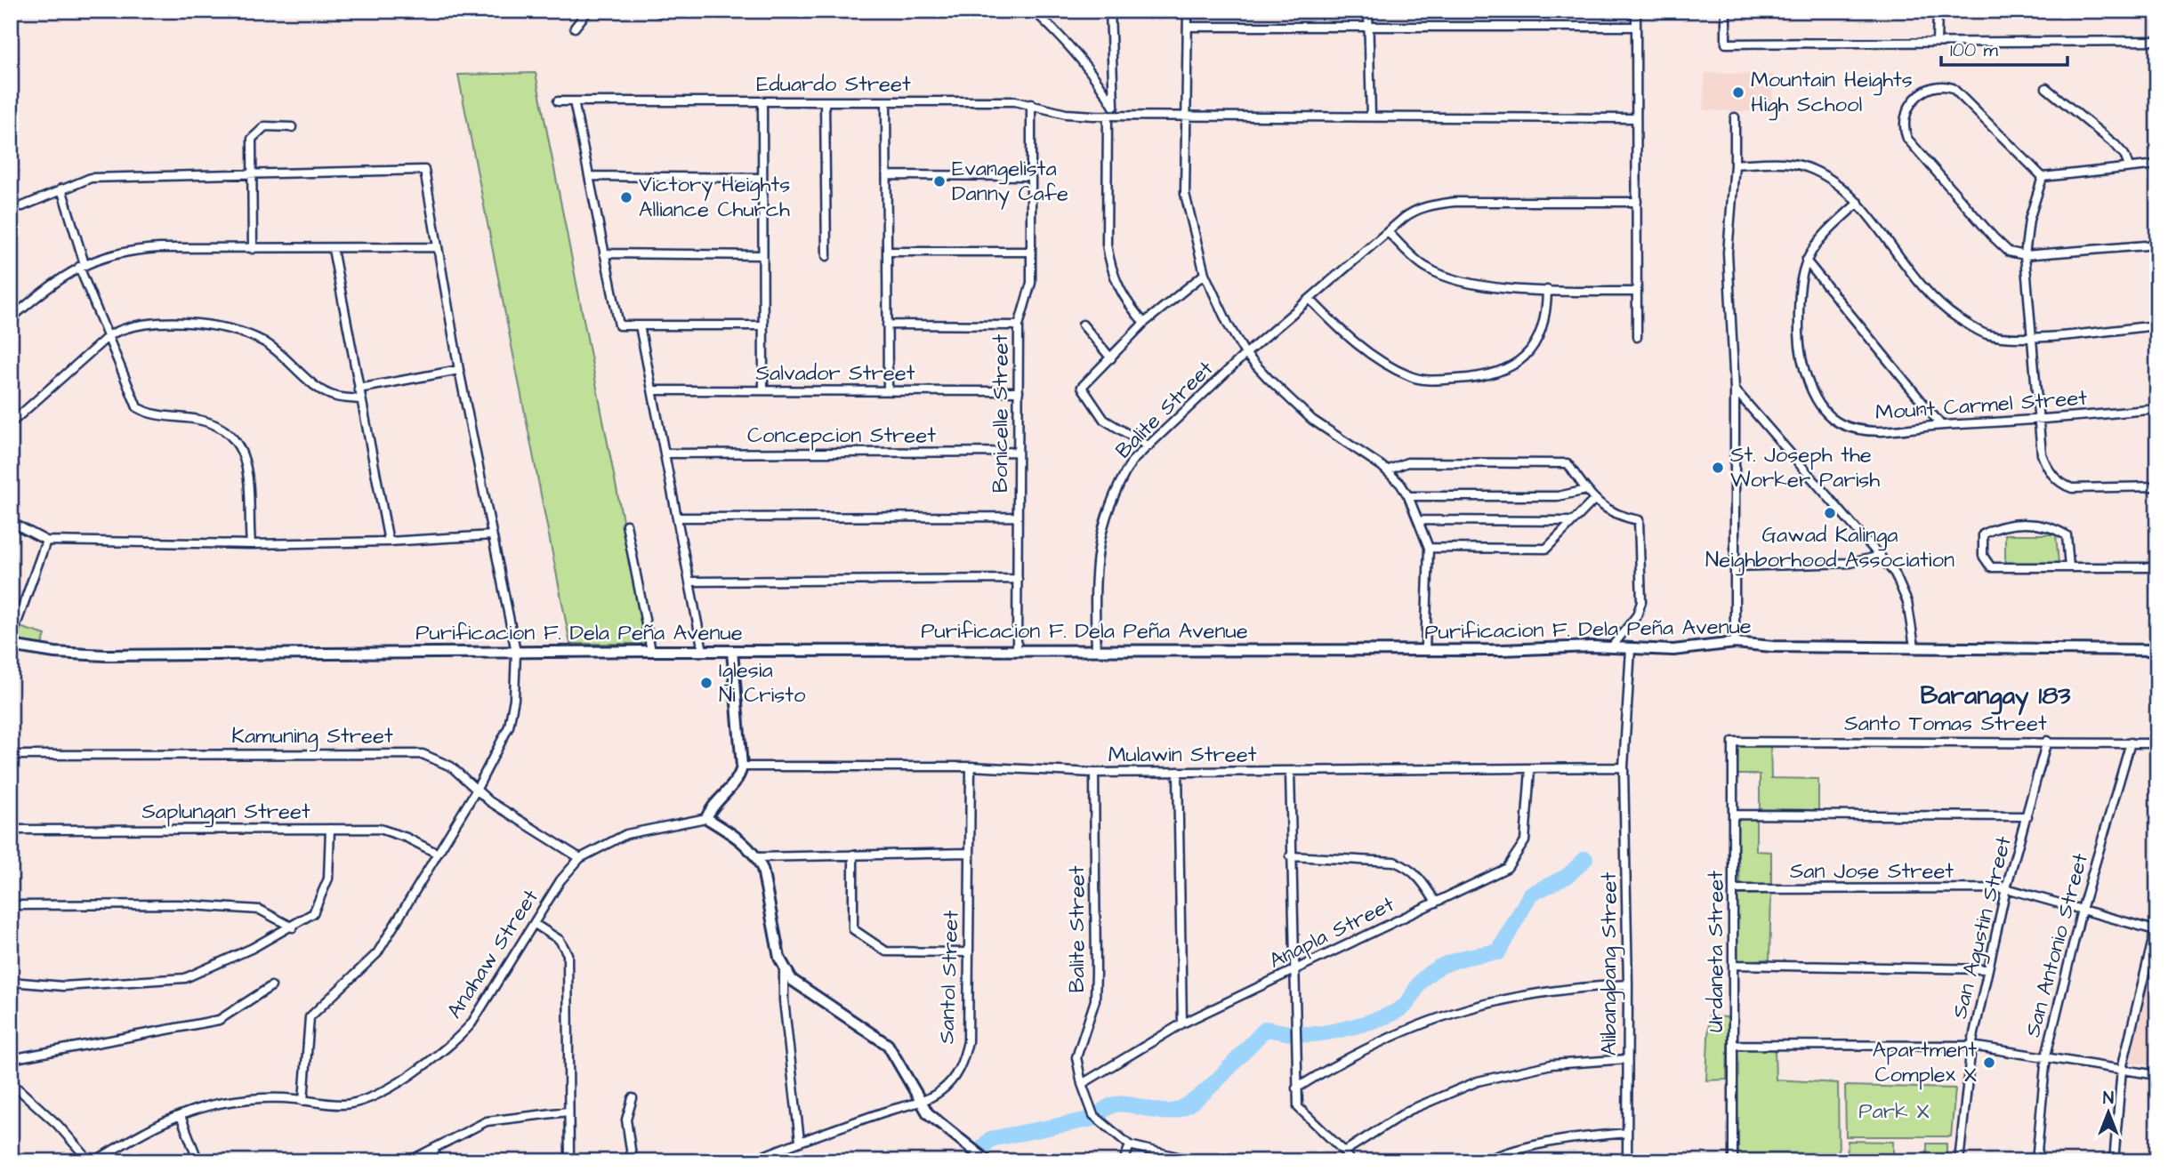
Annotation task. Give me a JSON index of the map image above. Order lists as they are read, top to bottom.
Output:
{
  "streets": {
    "street": [
      "Eduardo Street",
      "Salvador Street",
      "Mount Carmel Street",
      "Balite Street",
      "Bonicelle Street",
      "Concepcion Street",
      "Purificacion F. Dela Peña Avenue",
      "Santo Tomas Street",
      "Kamuning Street",
      "Mulawin Street",
      "Saplungan Street",
      "San Jose Street",
      "San Agustin Street",
      "Anapla Street",
      "San Antonio Street",
      "Urdaneta Street",
      "Anahaw Street",
      "Alibangbang Street",
      "Santol Street"
    ]
  },
  "crossings": [
    ["Eduardo Street", "Bonicelle Street"],
    ["Salvador Street", "Bonicelle Street"],
    ["Balite Street", "Purificacion F. Dela Peña Avenue"],
    ["Balite Street", "Mulawin Street"],
    ["Balite Street", "Anapla Street"],
    ["Bonicelle Street", "Concepcion Street"],
    ["Bonicelle Street", "Purificacion F. Dela Peña Avenue"],
    ["Purificacion F. Dela Peña Avenue", "Alibangbang Street"],
    ["Santo Tomas Street", "San Agustin Street"],
    ["Santo Tomas Street", "San Antonio Street"],
    ["Santo Tomas Street", "Urdaneta Street"],
    ["Kamuning Street", "Anahaw Street"],
    ["Mulawin Street", "Anapla Street"],
    ["Mulawin Street", "Alibangbang Street"],
    ["Mulawin Street", "Santol Street"],
    ["San Jose Street", "San Agustin Street"],
    ["San Jose Street", "San Antonio Street"],
    ["San Jose Street", "Urdaneta Street"]
  ],
  "districts": ["Barangay 183"],
  "parks": ["Park X"],
  "places": [
    "Mountain Heights High School",
    "Evangelista Danny Cafe",
    "Victory Heights Alliance Church",
    "St. Joseph the Worker Parish",
    "Gawad Kalinga Neighborhood Association",
    "Iglesia Ni Cristo",
    "Apartment Complex X"
  ],
  "scale_bar": "100 m",
  "north": "top"
}
